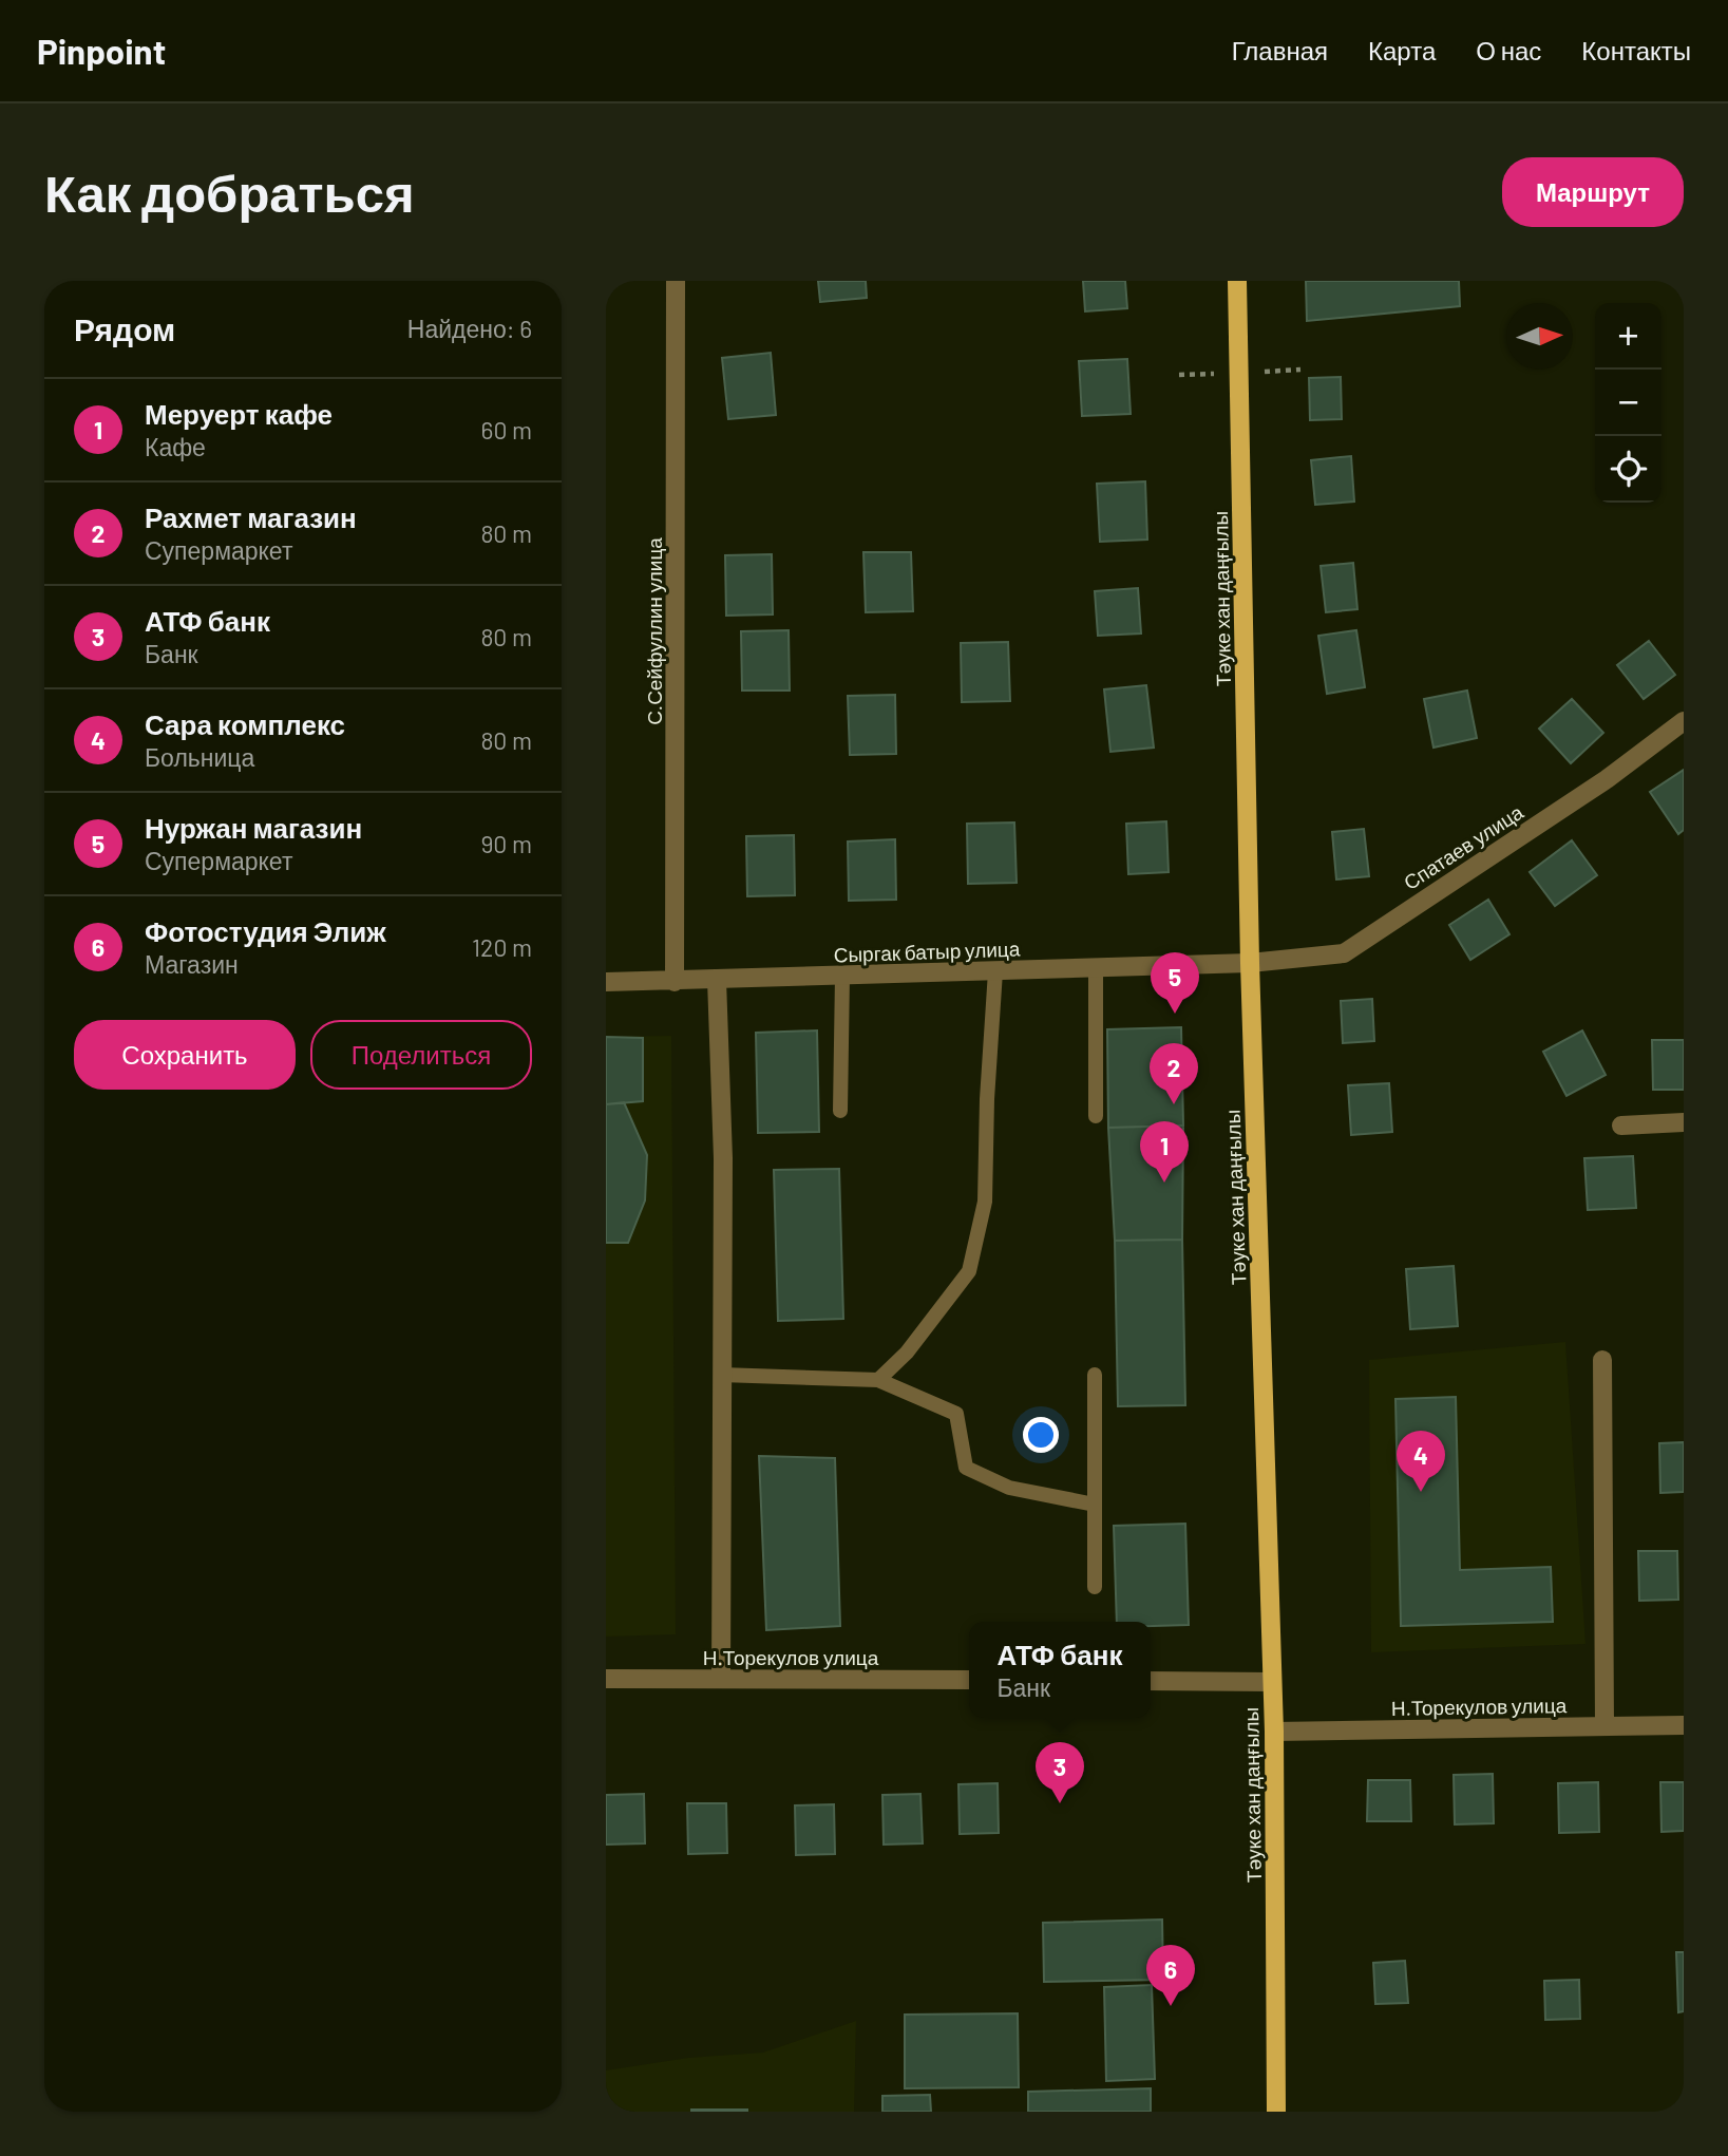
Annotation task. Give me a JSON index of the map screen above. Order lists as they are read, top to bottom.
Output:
{
  "streets": {
    "main road": ["Тәуке хан даңғылы"],
    "street": [
      "С.Сейфуллин улица",
      "Спатаев улица",
      "Сыргак батыр улица",
      "Н.Торекулов улица"
    ]
  },
  "crossings": [
    ["Тәуке хан даңғылы", "Спатаев улица"],
    ["Тәуке хан даңғылы", "Сыргак батыр улица"],
    ["Тәуке хан даңғылы", "Н.Торекулов улица"],
    ["С.Сейфуллин улица", "Сыргак батыр улица"],
    ["Спатаев улица", "Сыргак батыр улица"]
  ],
  "north": "right",
  "page": {
    "header": "Pinpoint",
    "nav": [
      "Главная",
      "Карта",
      "О нас",
      "Контакты"
    ],
    "buttons": [
      "Маршрут",
      ["Сохранить", "Поделиться"]
    ],
    "title": "Как добраться",
    "heading": ["Рядом", "Найдено: 6"],
    "map_buttons": ["+", "−"],
    "list": [
      {
        "mark": "1",
        "name": "Меруерт кафе",
        "note": "Кафе",
        "value": "60 m"
      },
      {
        "mark": "2",
        "name": "Рахмет магазин",
        "note": "Супермаркет",
        "value": "80 m"
      },
      {
        "mark": "3",
        "name": "АТФ банк",
        "note": "Банк",
        "value": "80 m"
      },
      {
        "mark": "4",
        "name": "Сара комплекс",
        "note": "Больница",
        "value": "80 m"
      },
      {
        "mark": "5",
        "name": "Нуржан магазин",
        "note": "Супермаркет",
        "value": "90 m"
      },
      {
        "mark": "6",
        "name": "Фотостудия Элиж",
        "note": "Магазин",
        "value": "120 m"
      }
    ],
    "pins": [
      "5",
      "2",
      "1",
      "4",
      "3",
      "6"
    ],
    "popup": ["АТФ банк", "Банк"]
  }
}
